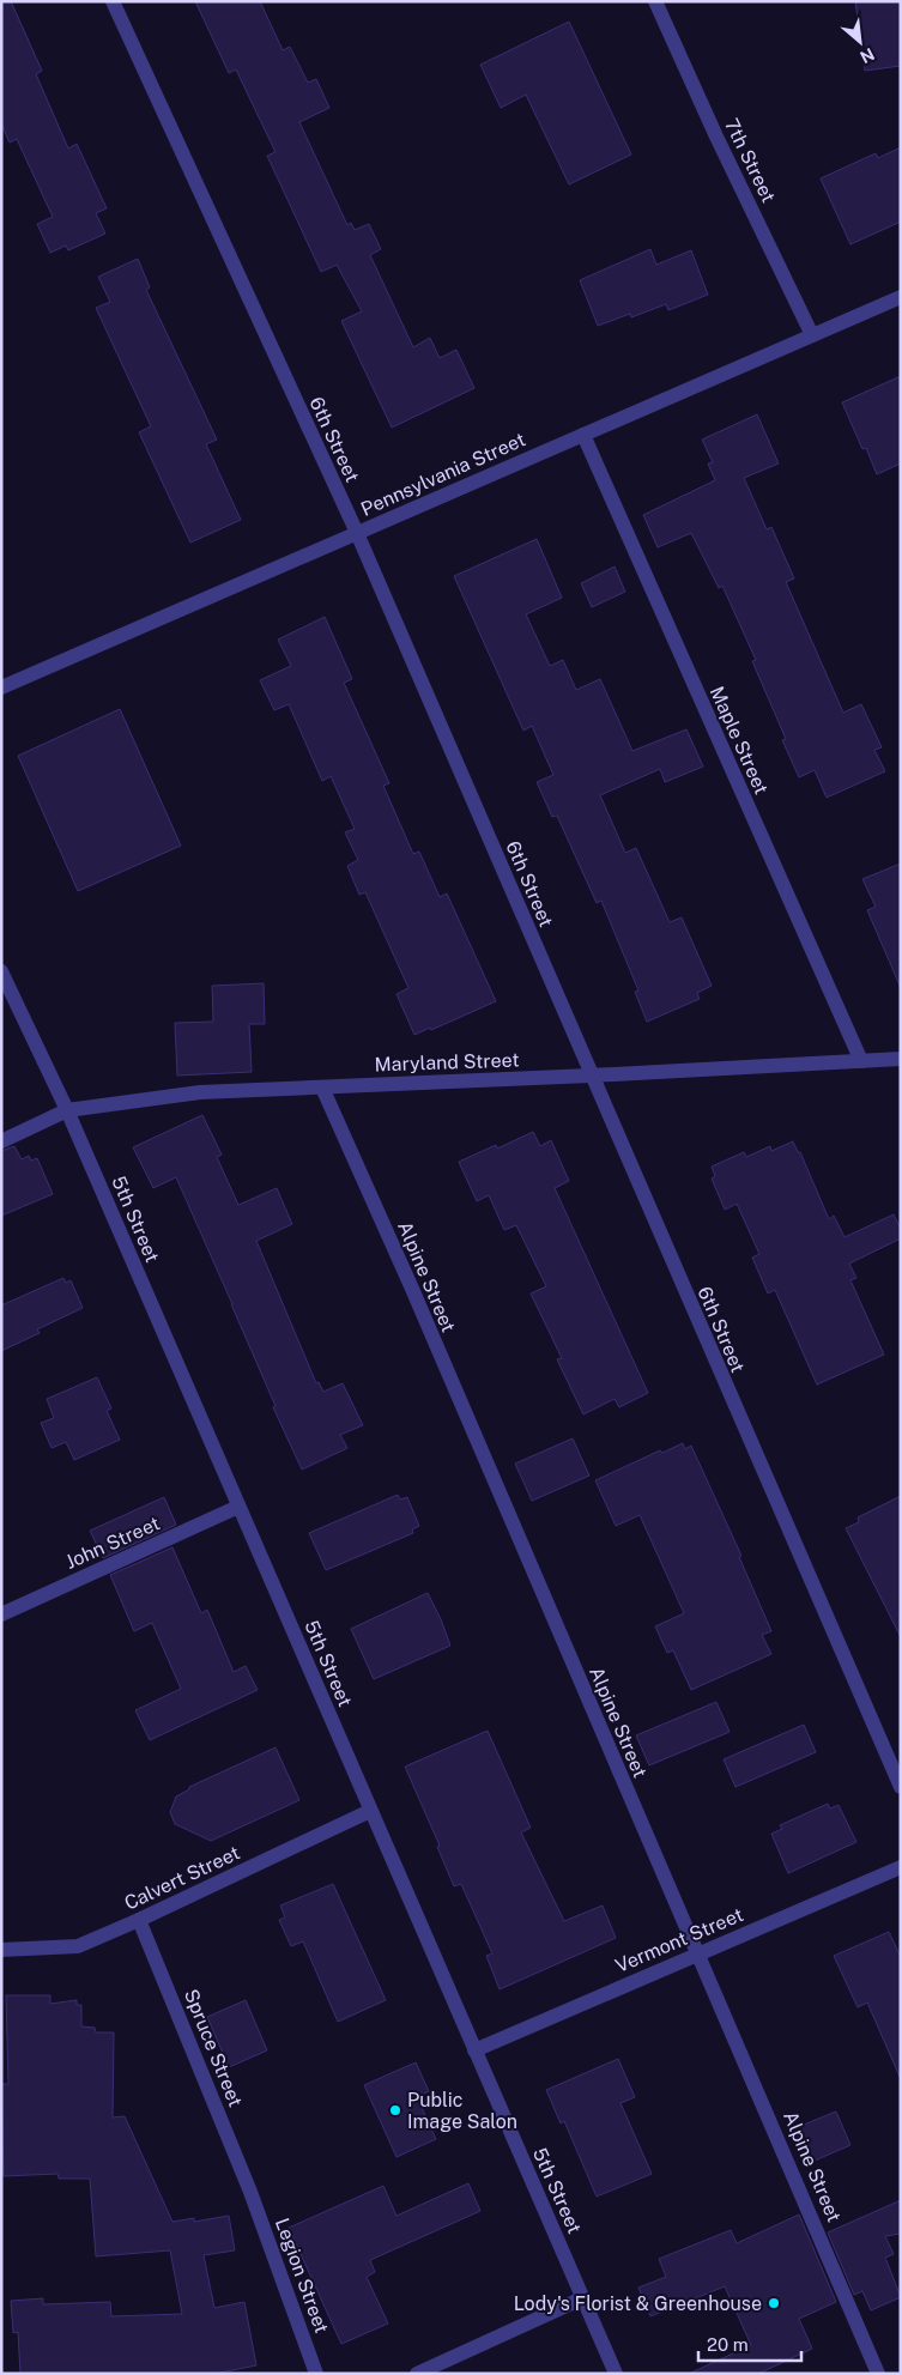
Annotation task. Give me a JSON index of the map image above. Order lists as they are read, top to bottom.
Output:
{
  "streets": {
    "street": [
      "7th Street",
      "6th Street",
      "Pennsylvania Street",
      "Maple Street",
      "Maryland Street",
      "5th Street",
      "Alpine Street",
      "John Street",
      "Calvert Street",
      "Vermont Street",
      "Spruce Street",
      "Legion Street"
    ]
  },
  "crossings": [
    ["7th Street", "Pennsylvania Street"],
    ["6th Street", "Pennsylvania Street"],
    ["6th Street", "Maryland Street"],
    ["Pennsylvania Street", "Maple Street"],
    ["Maple Street", "Maryland Street"],
    ["Maryland Street", "5th Street"],
    ["Maryland Street", "Alpine Street"],
    ["5th Street", "John Street"],
    ["5th Street", "Calvert Street"],
    ["5th Street", "Vermont Street"],
    ["Alpine Street", "Vermont Street"],
    ["Calvert Street", "Spruce Street"],
    ["Spruce Street", "Legion Street"]
  ],
  "places": ["Public Image Salon", "Lody's Florist & Greenhouse"],
  "scale_bar": "20 m",
  "north": "bottom right"
}
